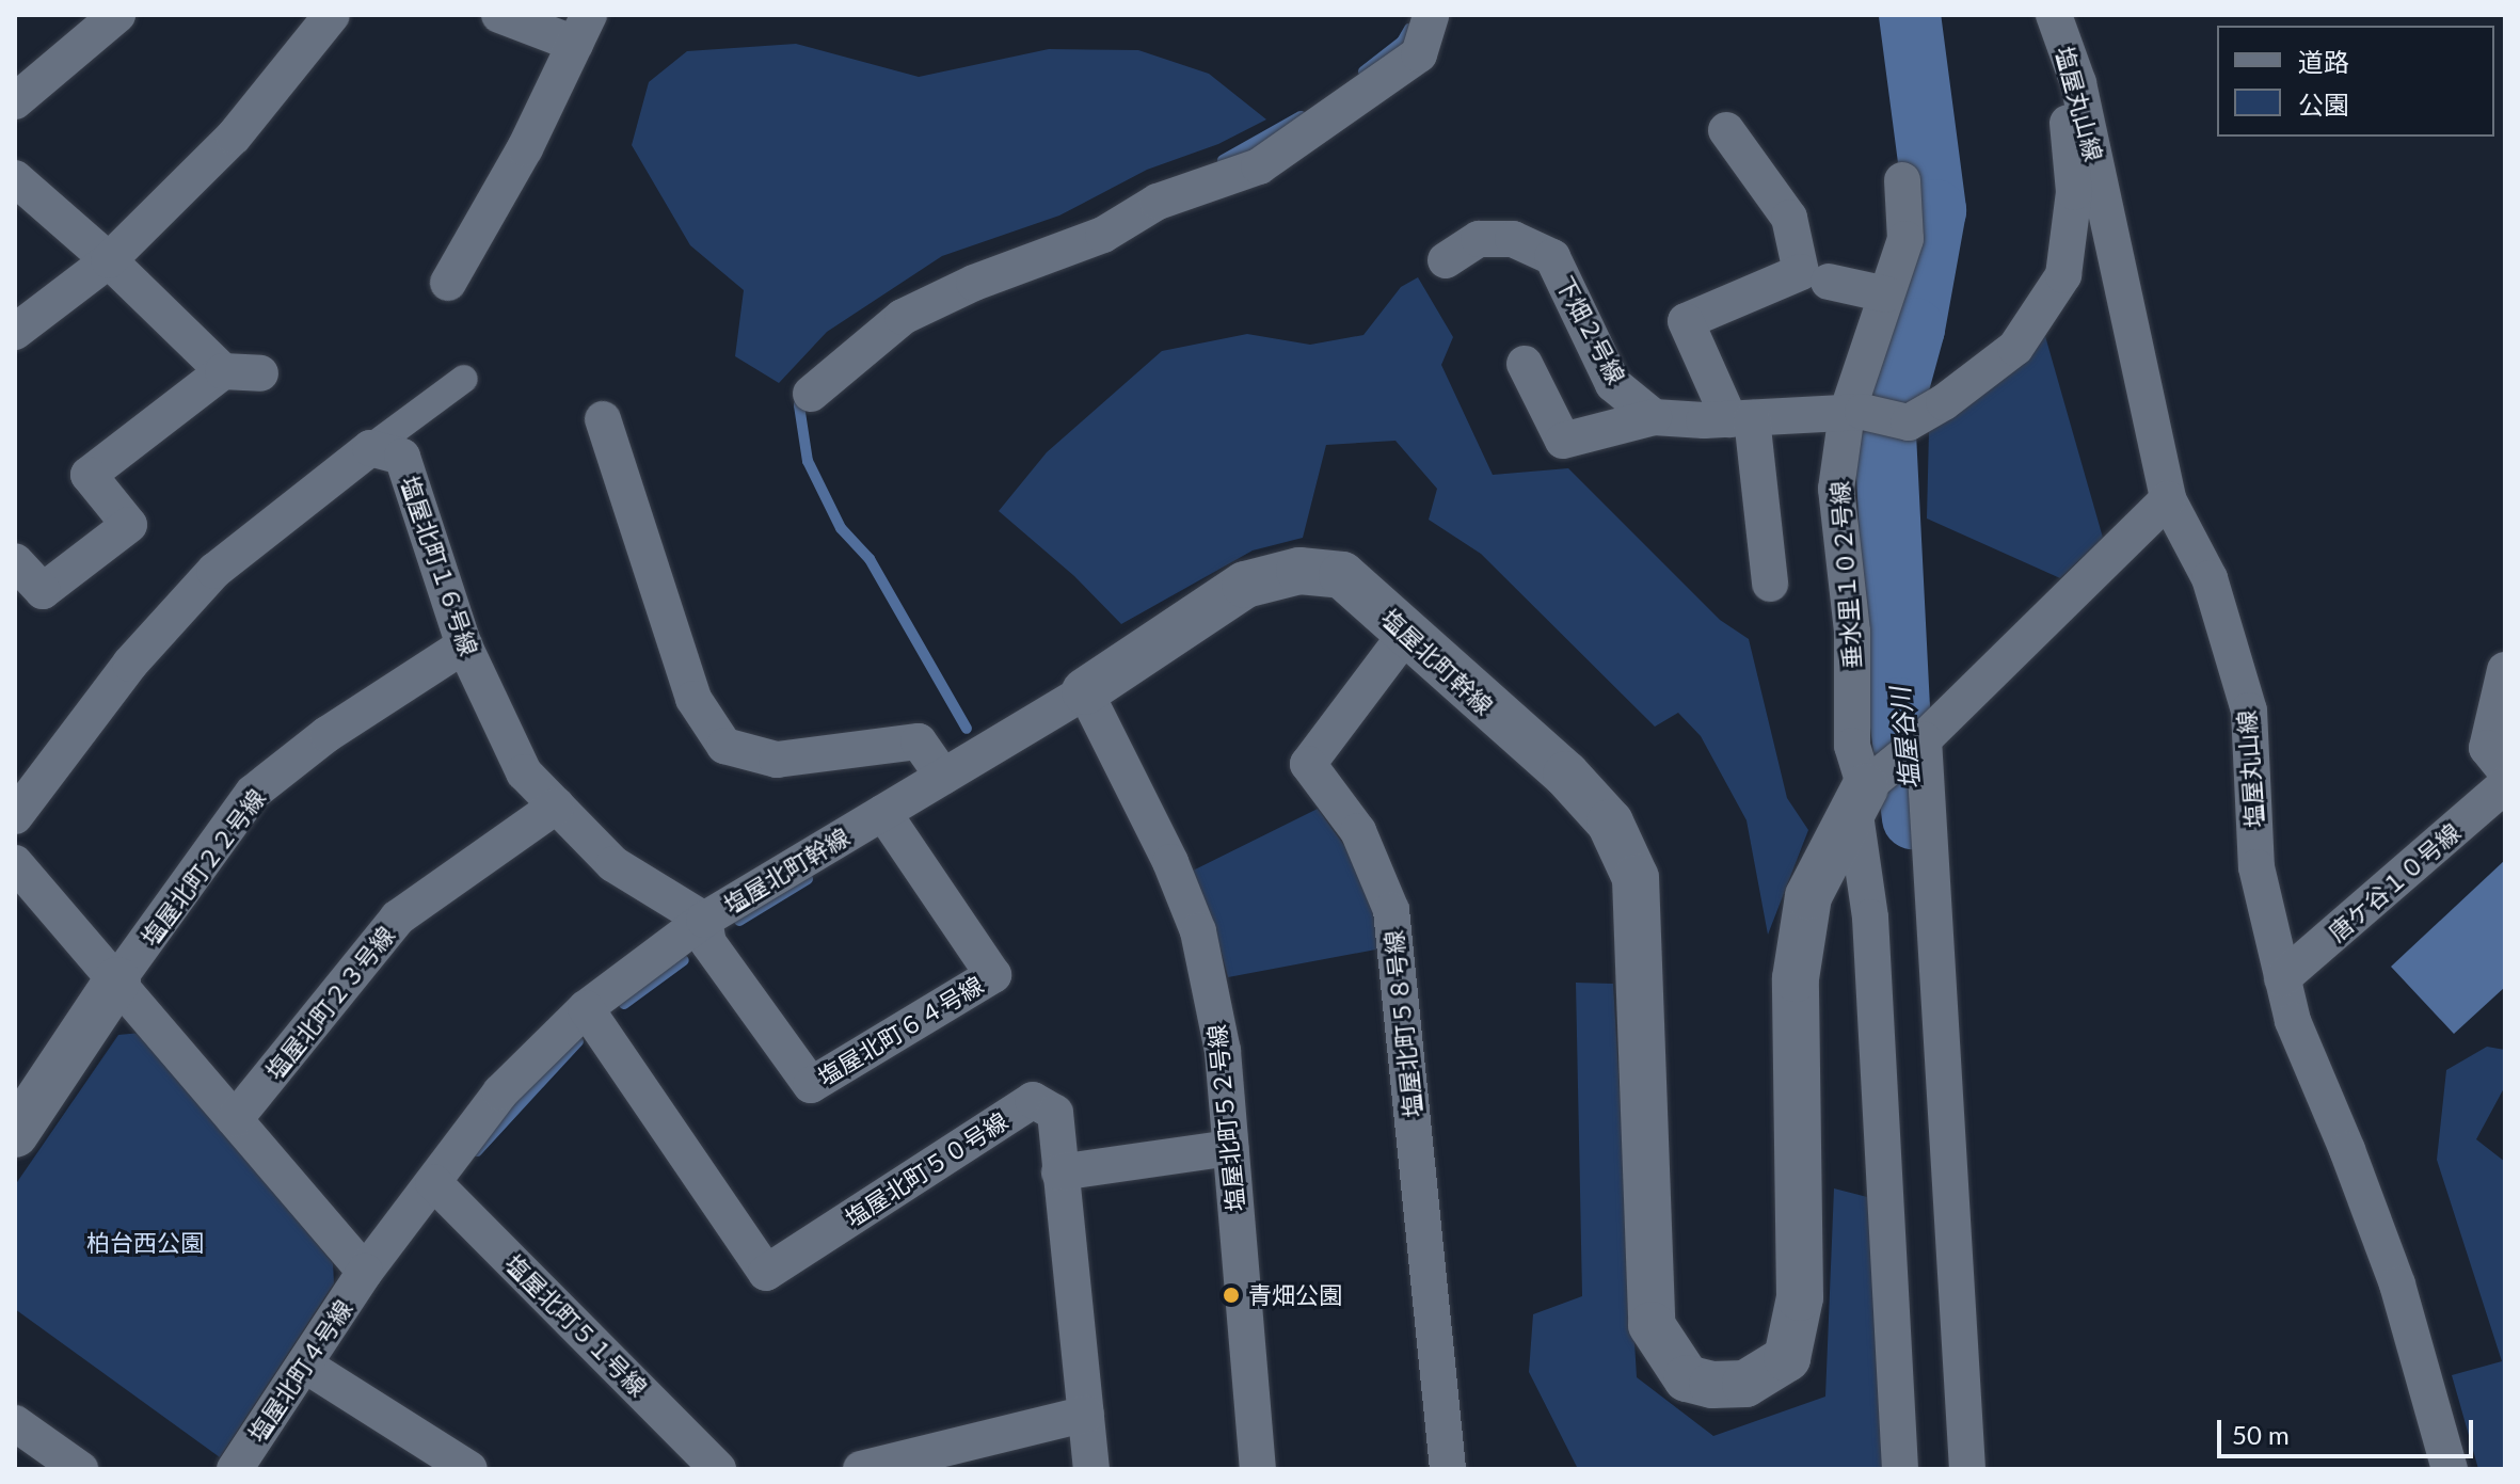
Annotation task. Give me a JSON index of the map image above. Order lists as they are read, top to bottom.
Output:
{
  "streets": {
    "street": [
      "塩屋丸山線",
      "下畑２号線",
      "塩屋北町１６号線",
      "垂水里１０２号線",
      "塩屋北町幹線",
      "塩屋北町２２号線",
      "唐ケ谷１０号線",
      "塩屋北町２３号線",
      "塩屋北町５８号線",
      "塩屋北町６４号線",
      "塩屋北町５２号線",
      "塩屋北町５０号線",
      "塩屋北町５１号線",
      "塩屋北町４号線"
    ]
  },
  "crossings": [
    ["塩屋丸山線", "塩屋北町幹線"],
    ["塩屋丸山線", "唐ケ谷１０号線"],
    ["塩屋北町１６号線", "塩屋北町幹線"],
    ["塩屋北町１６号線", "塩屋北町２２号線"],
    ["塩屋北町１６号線", "塩屋北町２３号線"],
    ["塩屋北町１６号線", "塩屋北町６４号線"],
    ["垂水里１０２号線", "塩屋北町幹線"],
    ["塩屋北町幹線", "塩屋北町５８号線"],
    ["塩屋北町幹線", "塩屋北町６４号線"],
    ["塩屋北町幹線", "塩屋北町５２号線"],
    ["塩屋北町幹線", "塩屋北町５０号線"],
    ["塩屋北町幹線", "塩屋北町５１号線"],
    ["塩屋北町幹線", "塩屋北町４号線"]
  ],
  "water": ["塩屋谷川"],
  "parks": ["柏台西公園"],
  "places": ["青畑公園"],
  "legend": ["道路", "公園"],
  "scale_bar": "50 m"
}
